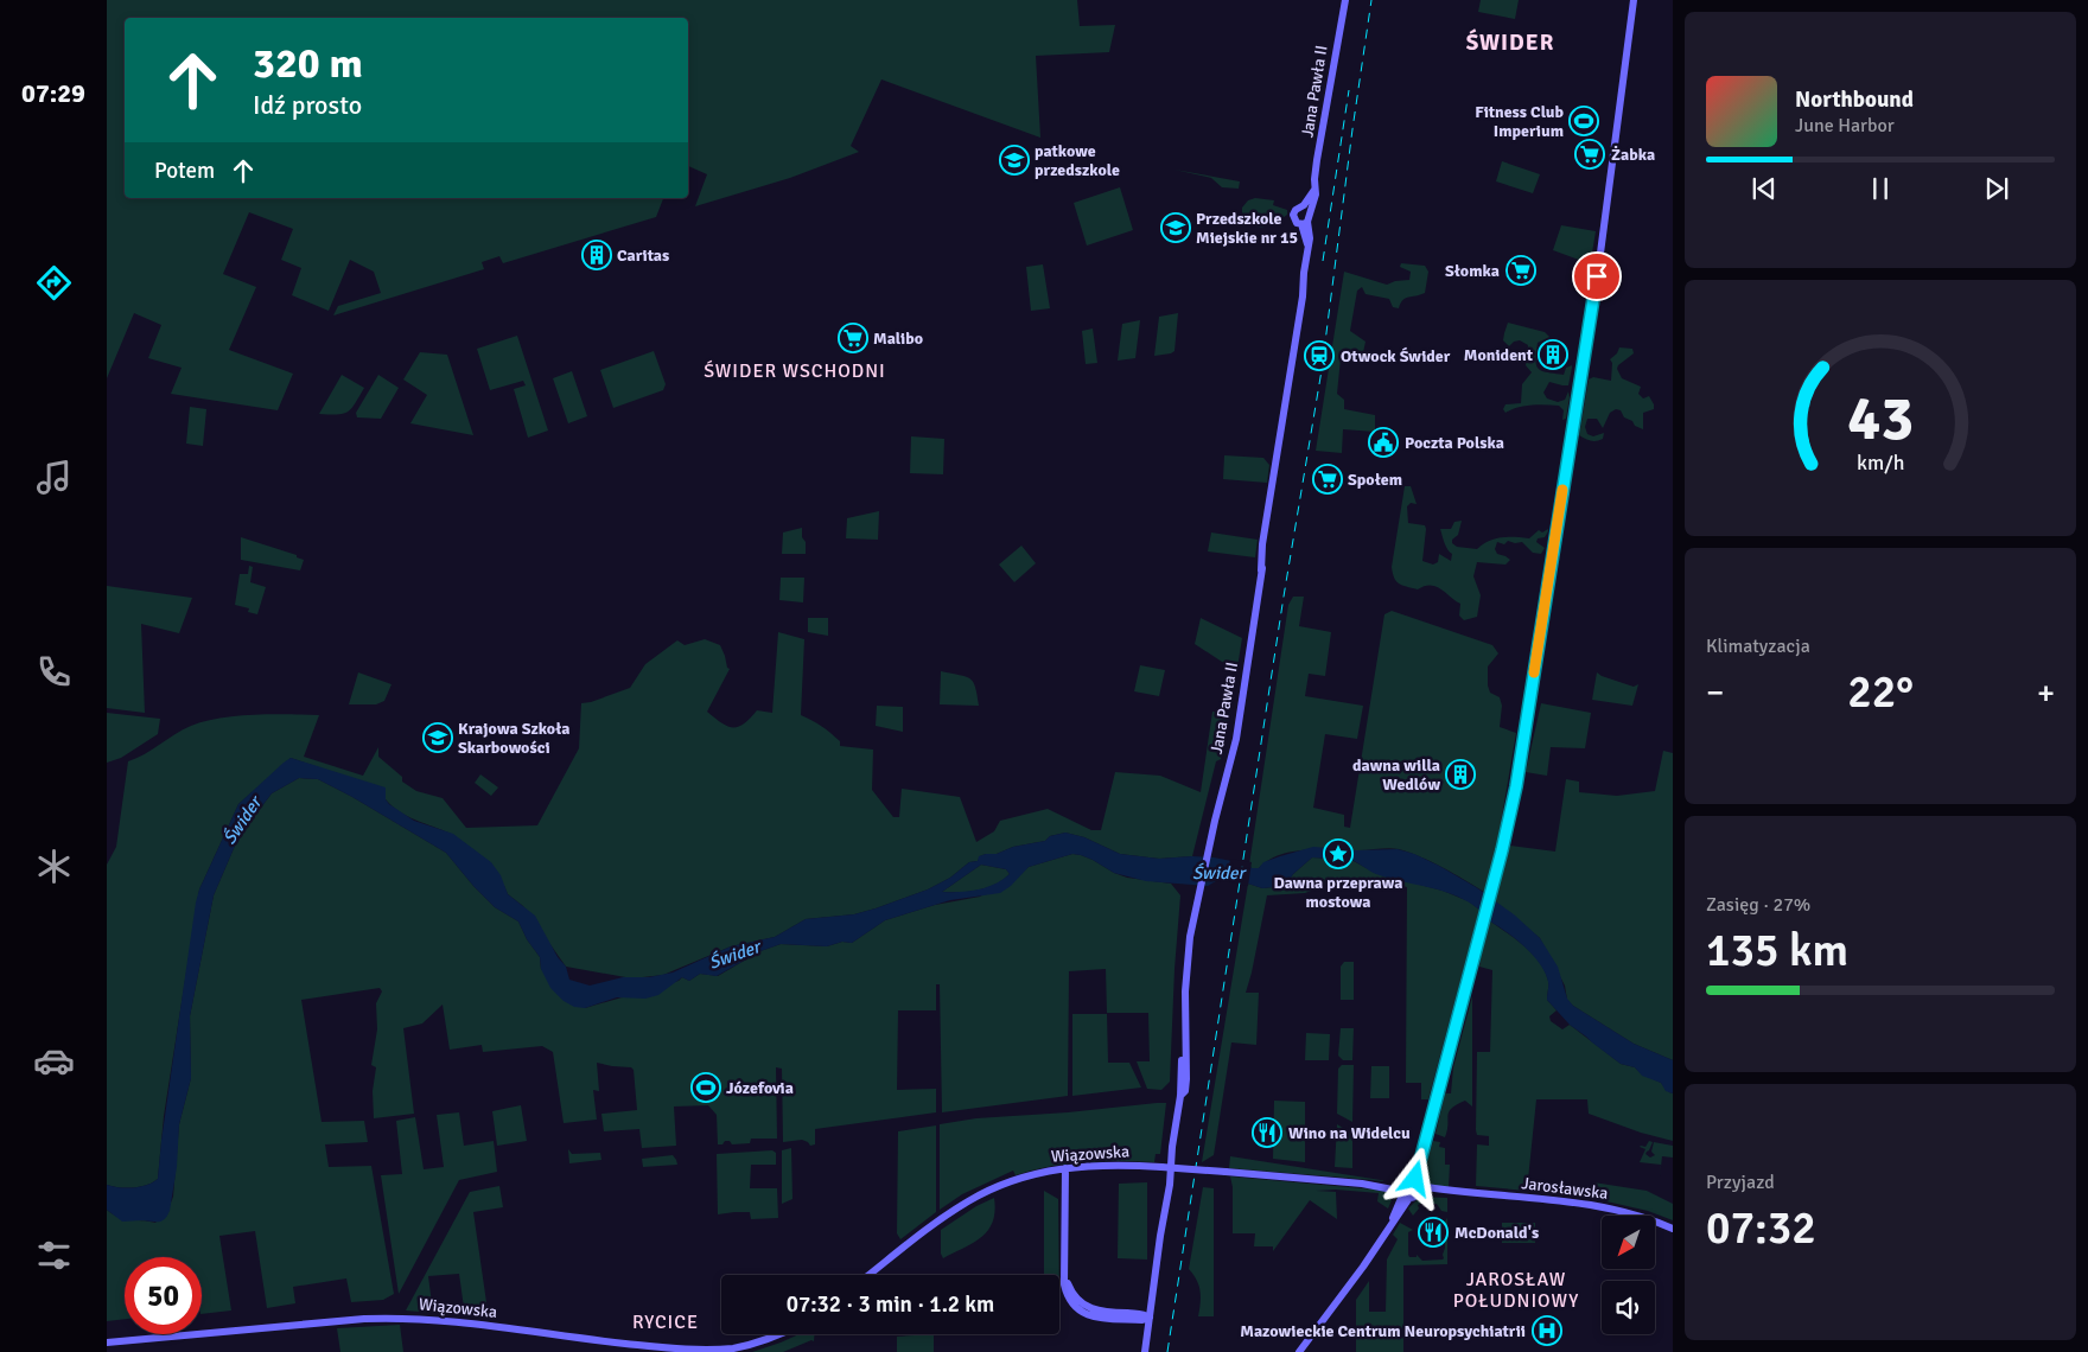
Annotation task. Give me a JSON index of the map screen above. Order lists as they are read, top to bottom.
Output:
{
  "streets": {
    "main road": ["Jana Pawła II", "Wiązowska", "Jarosławska"]
  },
  "districts": [
    "ŚWIDER",
    "ŚWIDER WSCHODNI",
    "JAROSŁAW POŁUDNIOWY",
    "RYCICE"
  ],
  "water": ["Świder"],
  "places": {
    "sports": ["Fitness Club Imperium", "Józefovia"],
    "supermarket": [
      "Żabka",
      "Słomka",
      "Malibo",
      "Społem"
    ],
    "school or university": ["patkowe przedszkole", "Przedszkole Miejskie nr 15", "Krajowa Szkoła Skarbowości"],
    "building": ["Caritas", "Monident", "dawna willa Wedlów"],
    "station": ["Otwock Świder"],
    "public building": ["Poczta Polska"],
    "place": ["Dawna przeprawa mostowa"],
    "restaurant": ["Wino na Widelcu", "McDonald's"],
    "hospital": ["Mazowieckie Centrum Neuropsychiatrii"]
  },
  "north": "bottom left",
  "page": {
    "tabs": "07:29",
    "turn": ["320 m", "Idź prosto"],
    "song": ["Northbound", "June Harbor"],
    "then": "Potem",
    "tile": [
      "Klimatyzacja",
      ["Zasięg · 27%", "135 km"],
      ["Przyjazd", "07:32"]
    ],
    "heat": ["−", "22°", "+"],
    "limit": "50",
    "trip": "07:32 · 3 min · 1.2 km",
    "gauge": ["43", "km/h"]
  }
}
